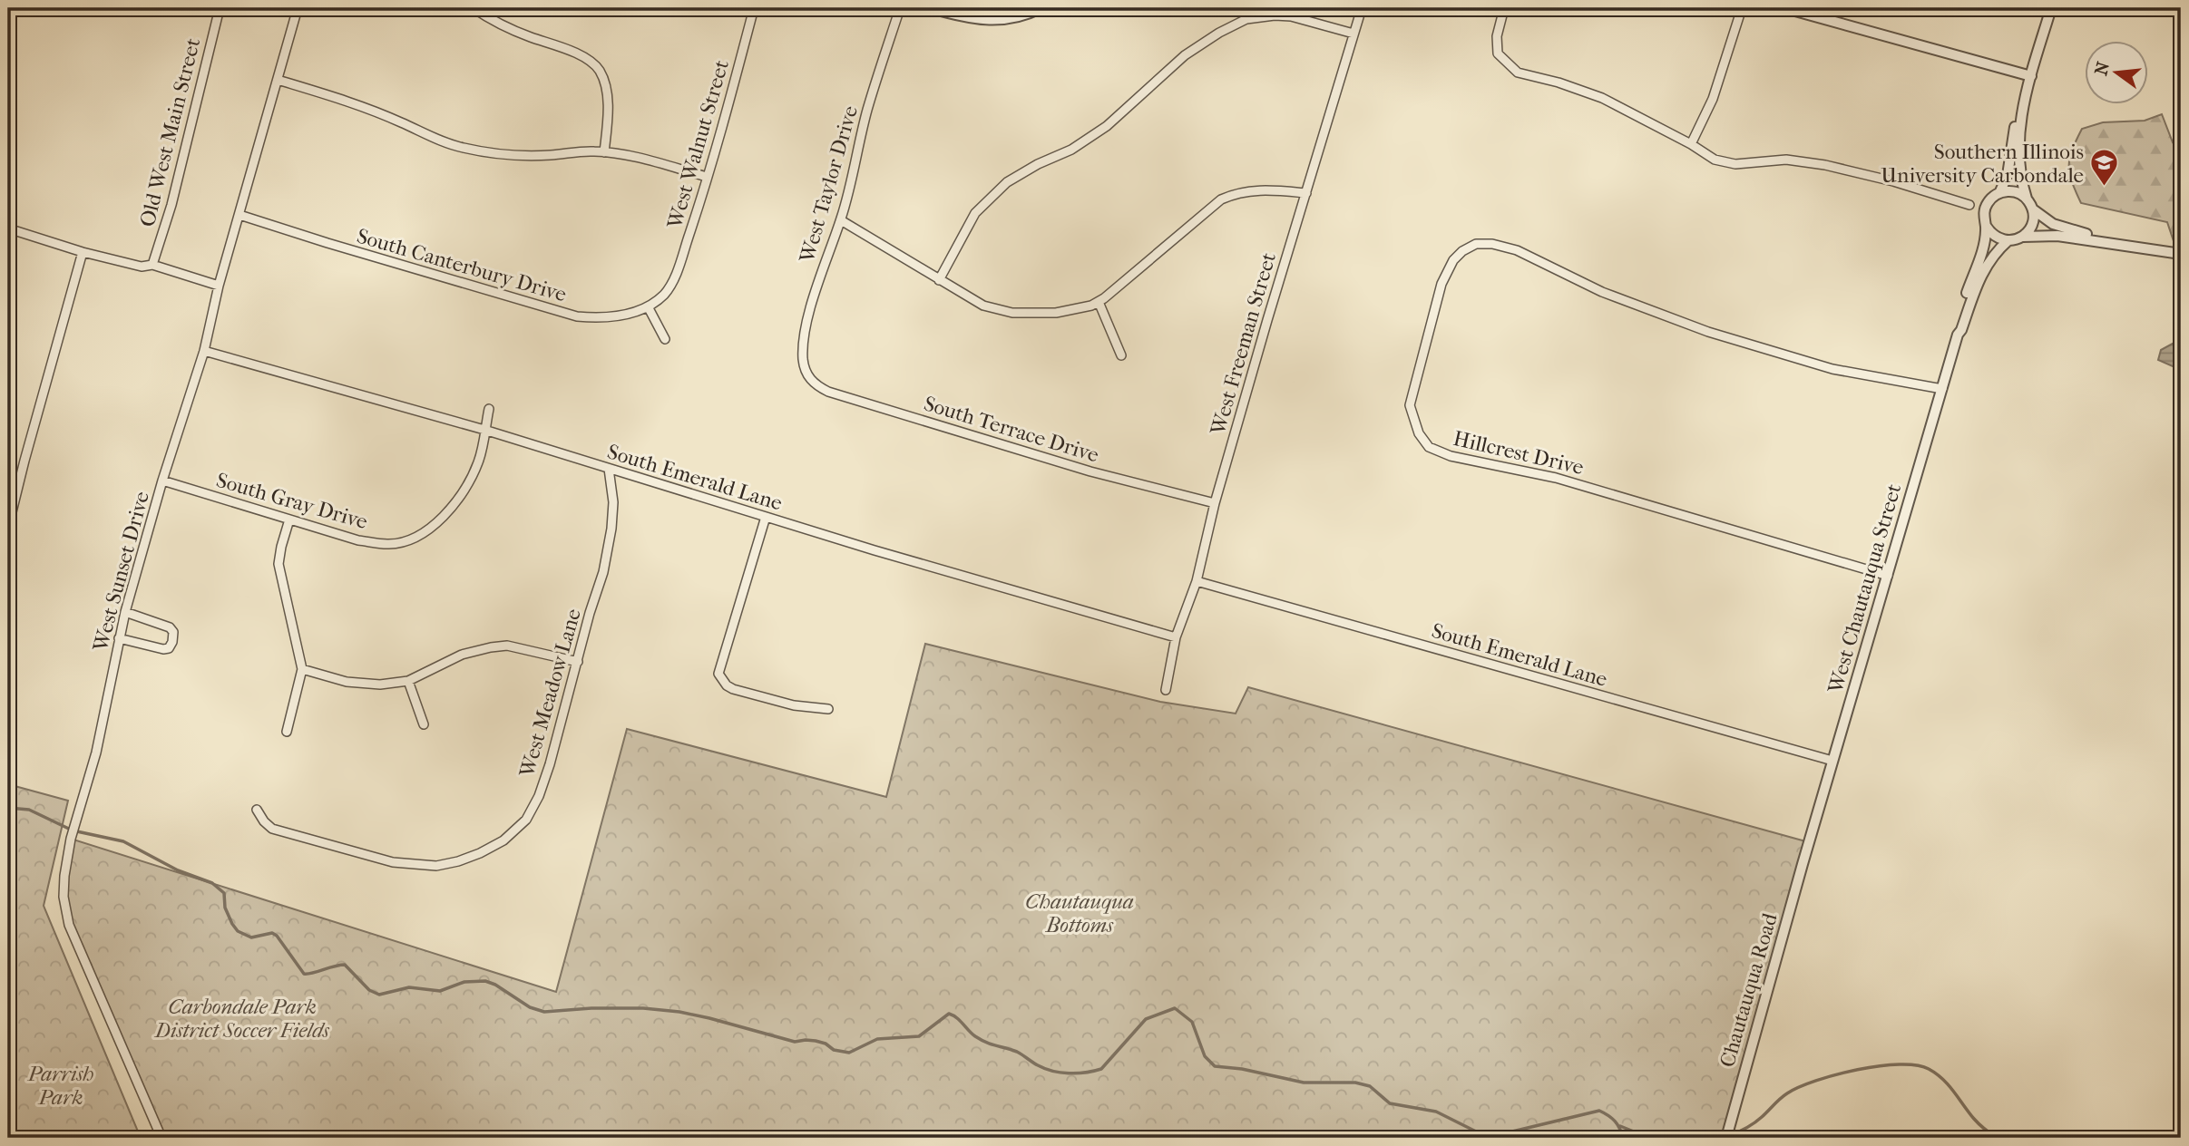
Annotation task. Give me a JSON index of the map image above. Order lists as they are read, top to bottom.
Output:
{
  "streets": {
    "street": [
      "Old West Main Street",
      "West Walnut Street",
      "West Taylor Drive",
      "South Canterbury Drive",
      "West Freeman Street",
      "South Terrace Drive",
      "Hillcrest Drive",
      "South Emerald Lane",
      "South Gray Drive",
      "West Sunset Drive",
      "West Chautauqua Street",
      "West Meadow Lane",
      "Chautauqua Road"
    ]
  },
  "crossings": [
    ["West Walnut Street", "South Canterbury Drive"],
    ["West Taylor Drive", "South Terrace Drive"],
    ["South Canterbury Drive", "West Sunset Drive"],
    ["West Freeman Street", "South Terrace Drive"],
    ["West Freeman Street", "South Emerald Lane"],
    ["Hillcrest Drive", "West Chautauqua Street"],
    ["South Emerald Lane", "South Gray Drive"],
    ["South Emerald Lane", "West Sunset Drive"],
    ["South Emerald Lane", "West Chautauqua Street"],
    ["South Emerald Lane", "West Meadow Lane"],
    ["South Gray Drive", "West Sunset Drive"],
    ["West Chautauqua Street", "Chautauqua Road"]
  ],
  "parks": ["Chautauqua Bottoms", "Carbondale Park District Soccer Fields", "Parrish Park"],
  "places": {
    "school or university": ["Southern Illinois University Carbondale"]
  },
  "north": "left"
}
